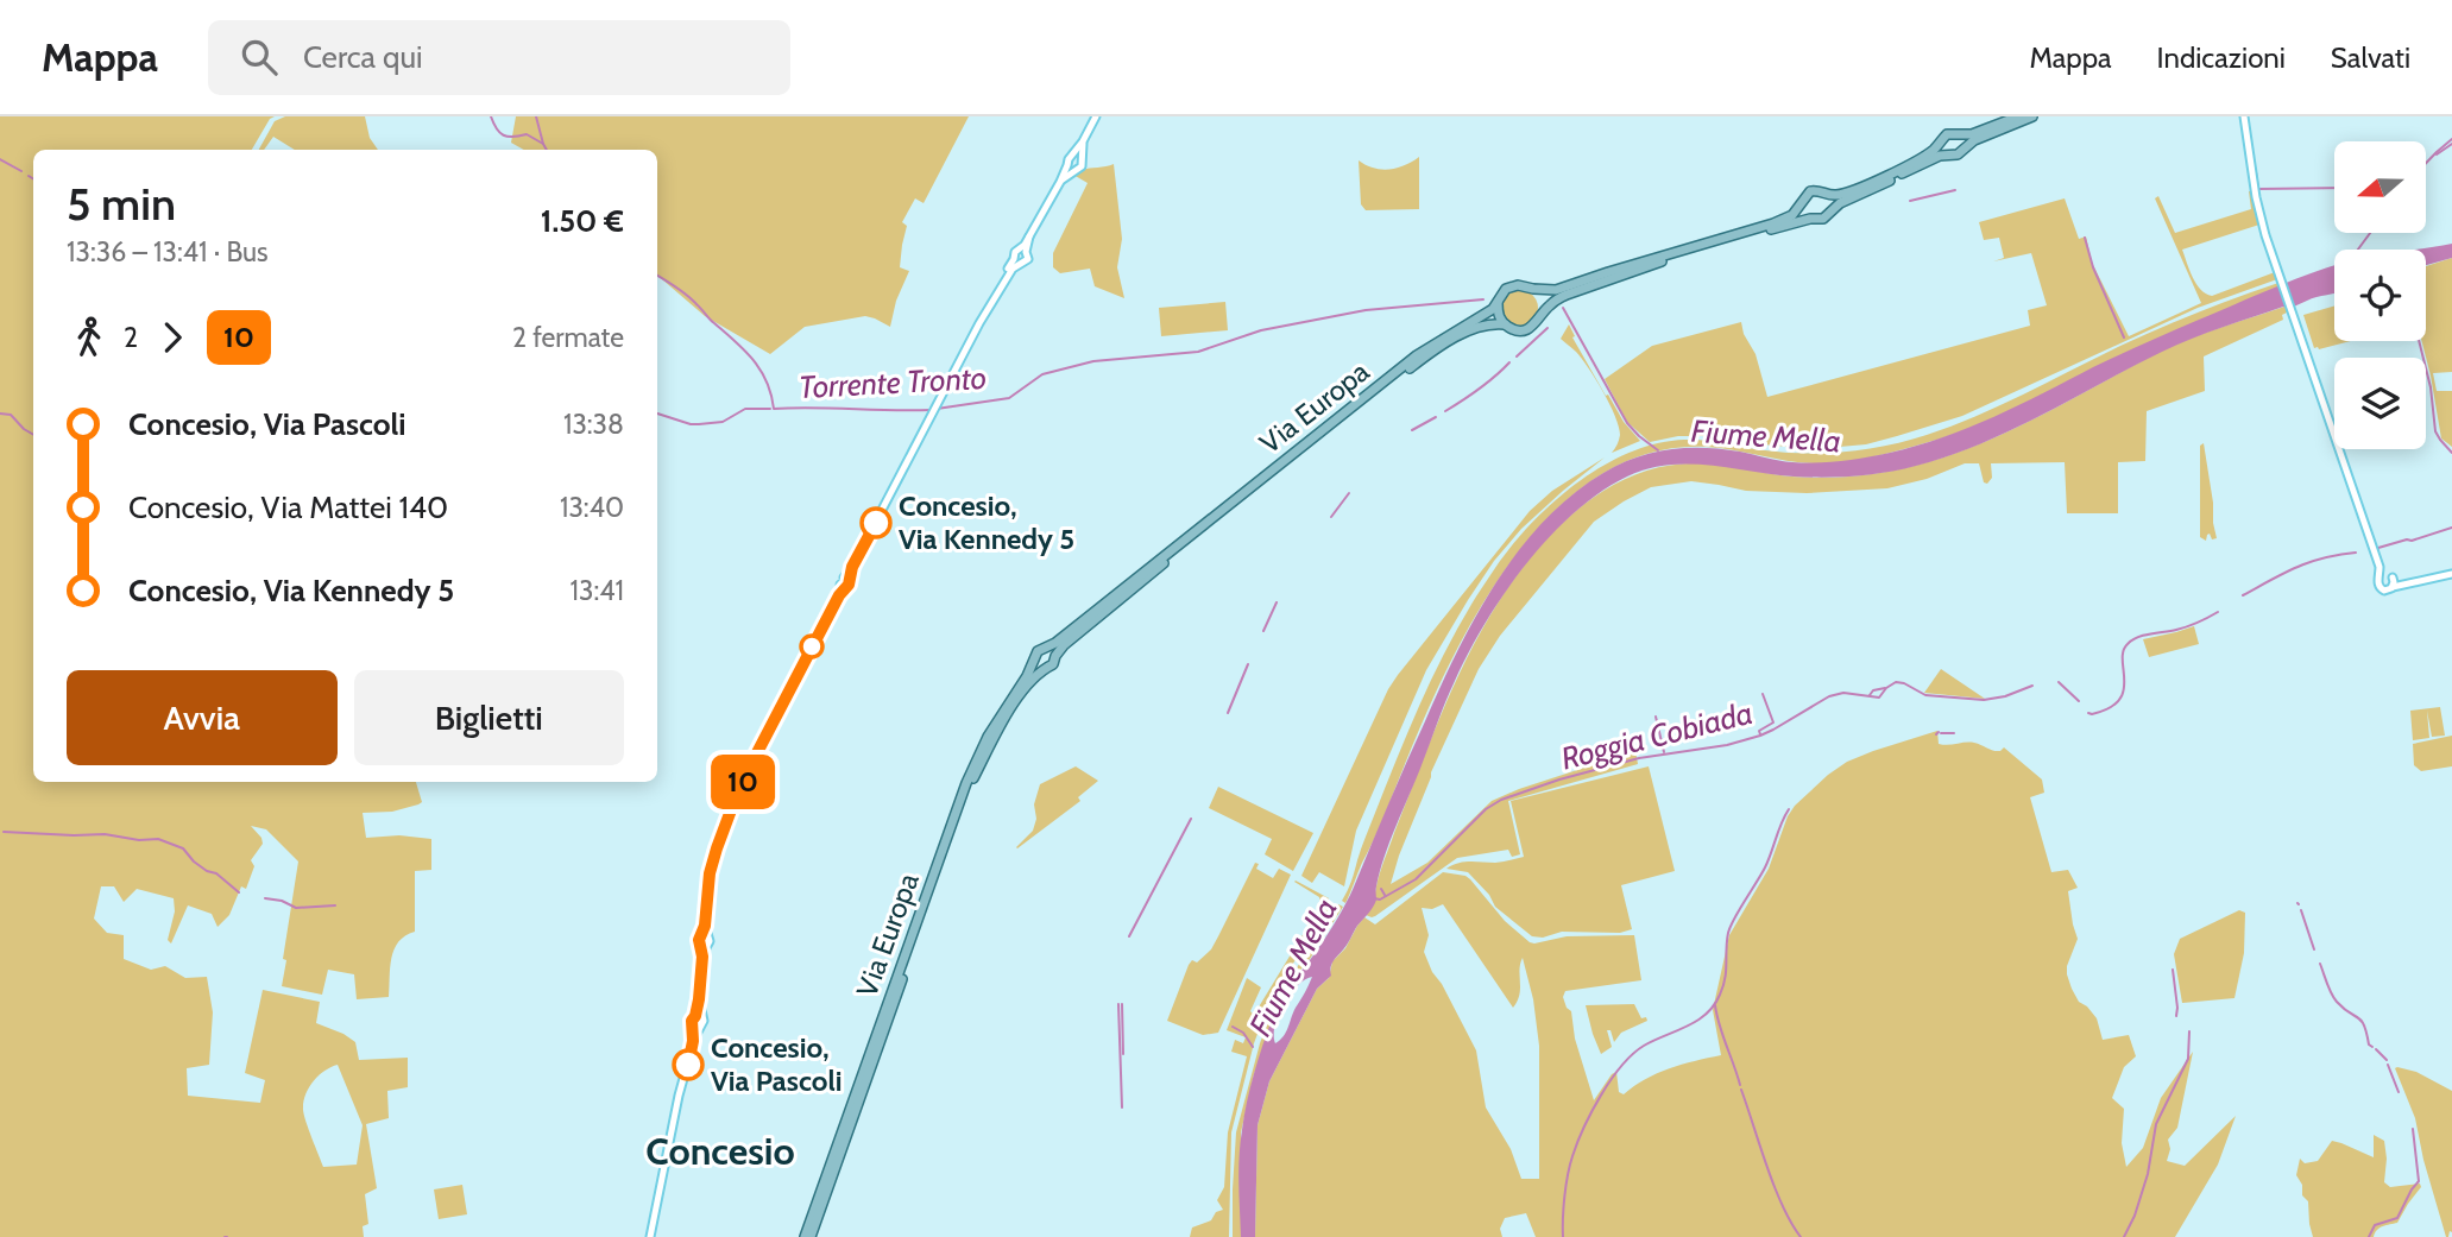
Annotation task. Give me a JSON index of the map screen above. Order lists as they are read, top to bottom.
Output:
{
  "streets": {
    "main road": ["Via Europa"]
  },
  "districts": ["Concesio"],
  "water": ["Torrente Tronto", "Fiume Mella", "Roggia Cobiada"],
  "places": ["Concesio, Via Kennedy 5", "Concesio, Via Pascoli"],
  "lines": ["bus line 10"],
  "north": "left",
  "page": {
    "header": "Mappa",
    "search": "Cerca qui",
    "nav": ["Mappa", "Indicazioni", "Salvati"],
    "on_map": "10",
    "heading": ["5 min", "13:36 – 13:41 · Bus", "1.50 €"],
    "legs": ["2", "10", "2 fermate"],
    "list": [
      {
        "name": "Concesio, Via Pascoli",
        "value": "13:38"
      },
      {
        "name": "Concesio, Via Mattei 140",
        "value": "13:40"
      },
      {
        "name": "Concesio, Via Kennedy 5",
        "value": "13:41"
      }
    ],
    "buttons": ["Avvia", "Biglietti"]
  }
}
